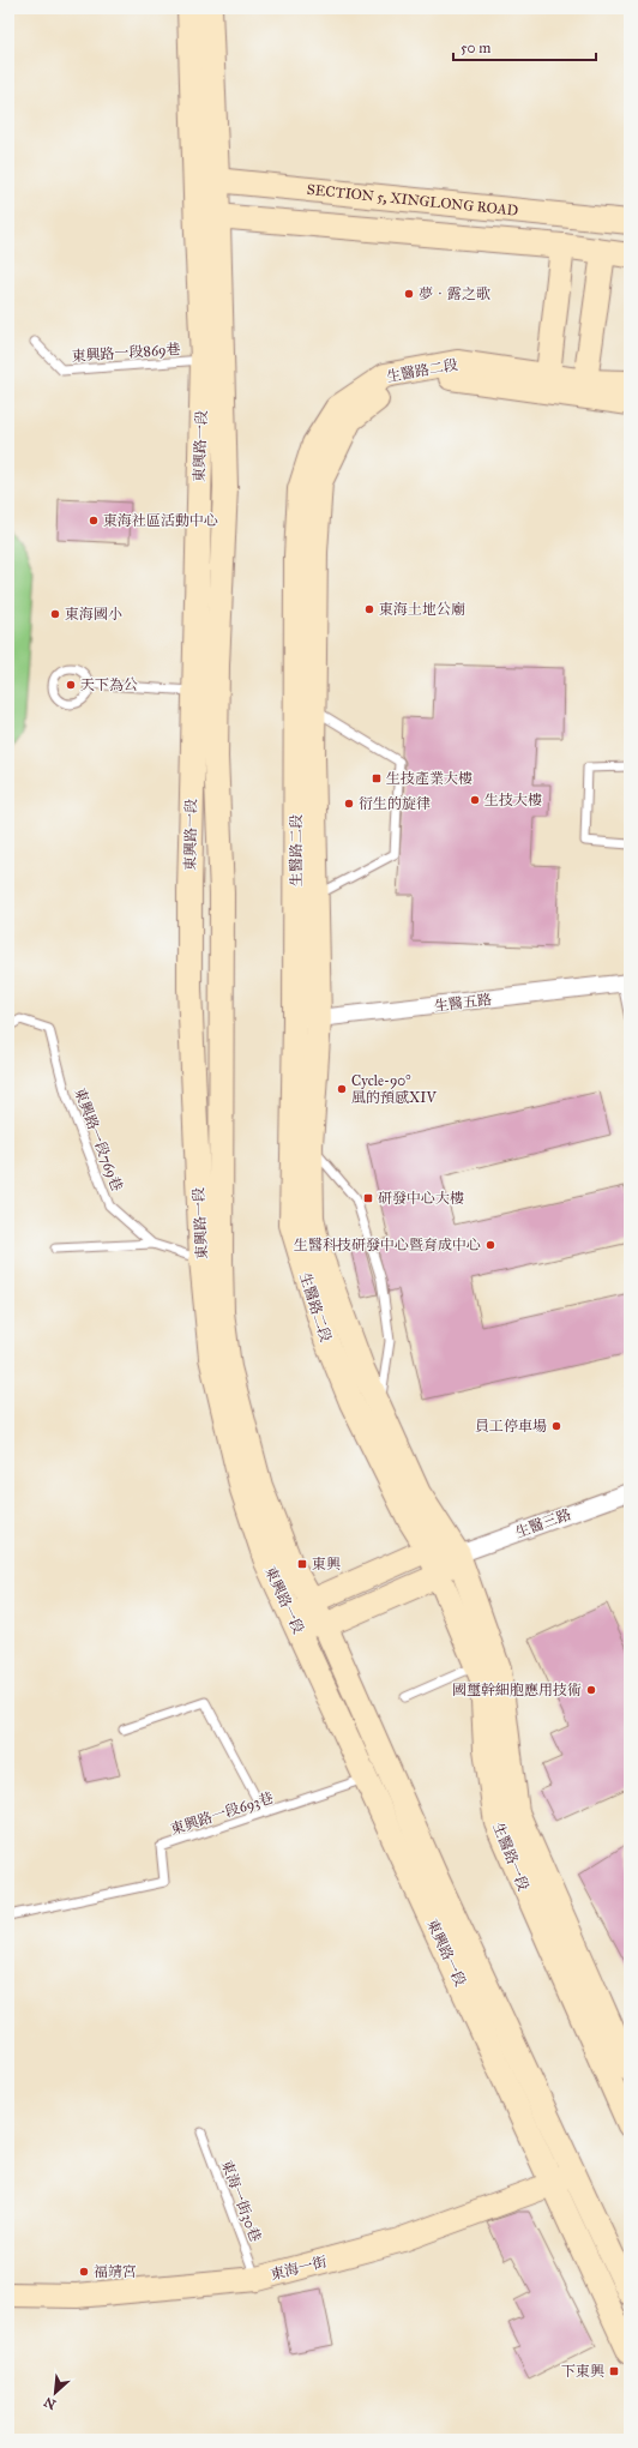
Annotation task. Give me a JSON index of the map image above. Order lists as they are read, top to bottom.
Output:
{
  "streets": {
    "street": [
      "SECTION 5, XINGLONG ROAD",
      "生醫路二段",
      "東興路一段",
      "生醫五路",
      "生醫三路",
      "生醫路一段",
      "東海一街"
    ],
    "lane": [
      "東興路一段869巷",
      "東興路一段769巷",
      "東興路一段693巷",
      "東海一街30巷"
    ]
  },
  "crossings": [
    ["SECTION 5, XINGLONG ROAD", "東興路一段"],
    ["東興路一段869巷", "東興路一段"],
    ["生醫路二段", "生醫五路"],
    ["生醫路二段", "生醫三路"],
    ["生醫路二段", "生醫路一段"],
    ["東興路一段", "東興路一段769巷"],
    ["東興路一段", "東興路一段693巷"],
    ["東興路一段", "東海一街"],
    ["生醫三路", "生醫路一段"],
    ["東海一街30巷", "東海一街"]
  ],
  "places": {
    "other": [
      "夢．露之歌",
      "東海社區活動中心",
      "東海土地公廟",
      "東海國小",
      "天下為公",
      "生技大樓",
      "衍生的旋律",
      "Cycle-90° 風的預感XIV",
      "生醫科技研發中心暨育成中心",
      "員工停車場",
      "國璽幹細胞應用技術",
      "福靖宮"
    ],
    "transit": [
      "生技產業大樓",
      "研發中心大樓",
      "東興",
      "下東興"
    ]
  },
  "scale_bar": "50 m",
  "north": "bottom left"
}
